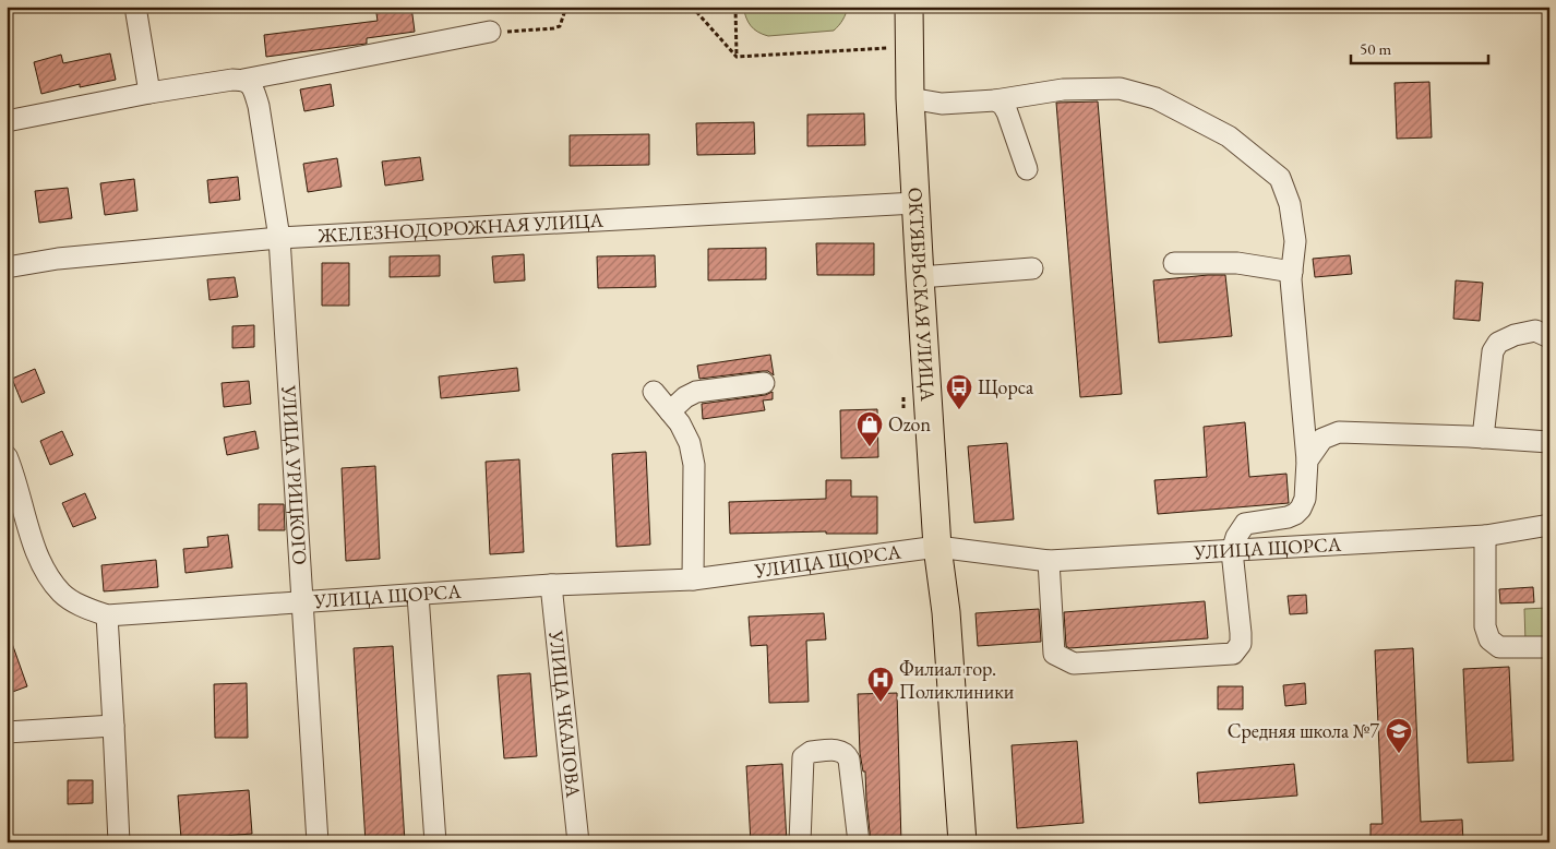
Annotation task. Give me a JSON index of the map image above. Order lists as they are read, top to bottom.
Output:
{
  "streets": {
    "main road": ["ОКТЯБРЬСКАЯ УЛИЦА"],
    "street": [
      "ЖЕЛЕЗНОДОРОЖНАЯ УЛИЦА",
      "УЛИЦА УРИЦКОГО",
      "УЛИЦА ЩОРСА",
      "УЛИЦА ЧКАЛОВА"
    ]
  },
  "crossings": [
    ["ЖЕЛЕЗНОДОРОЖНАЯ УЛИЦА", "ОКТЯБРЬСКАЯ УЛИЦА"],
    ["ЖЕЛЕЗНОДОРОЖНАЯ УЛИЦА", "УЛИЦА УРИЦКОГО"],
    ["ОКТЯБРЬСКАЯ УЛИЦА", "УЛИЦА ЩОРСА"],
    ["УЛИЦА УРИЦКОГО", "УЛИЦА ЩОРСА"],
    ["УЛИЦА ЩОРСА", "УЛИЦА ЧКАЛОВА"]
  ],
  "places": {
    "bus stop": ["Щорса"],
    "shop": ["Ozon"],
    "hospital": ["Филиал гор. Поликлиники"],
    "school or university": ["Средняя школа №7"]
  },
  "scale_bar": "50 m"
}
